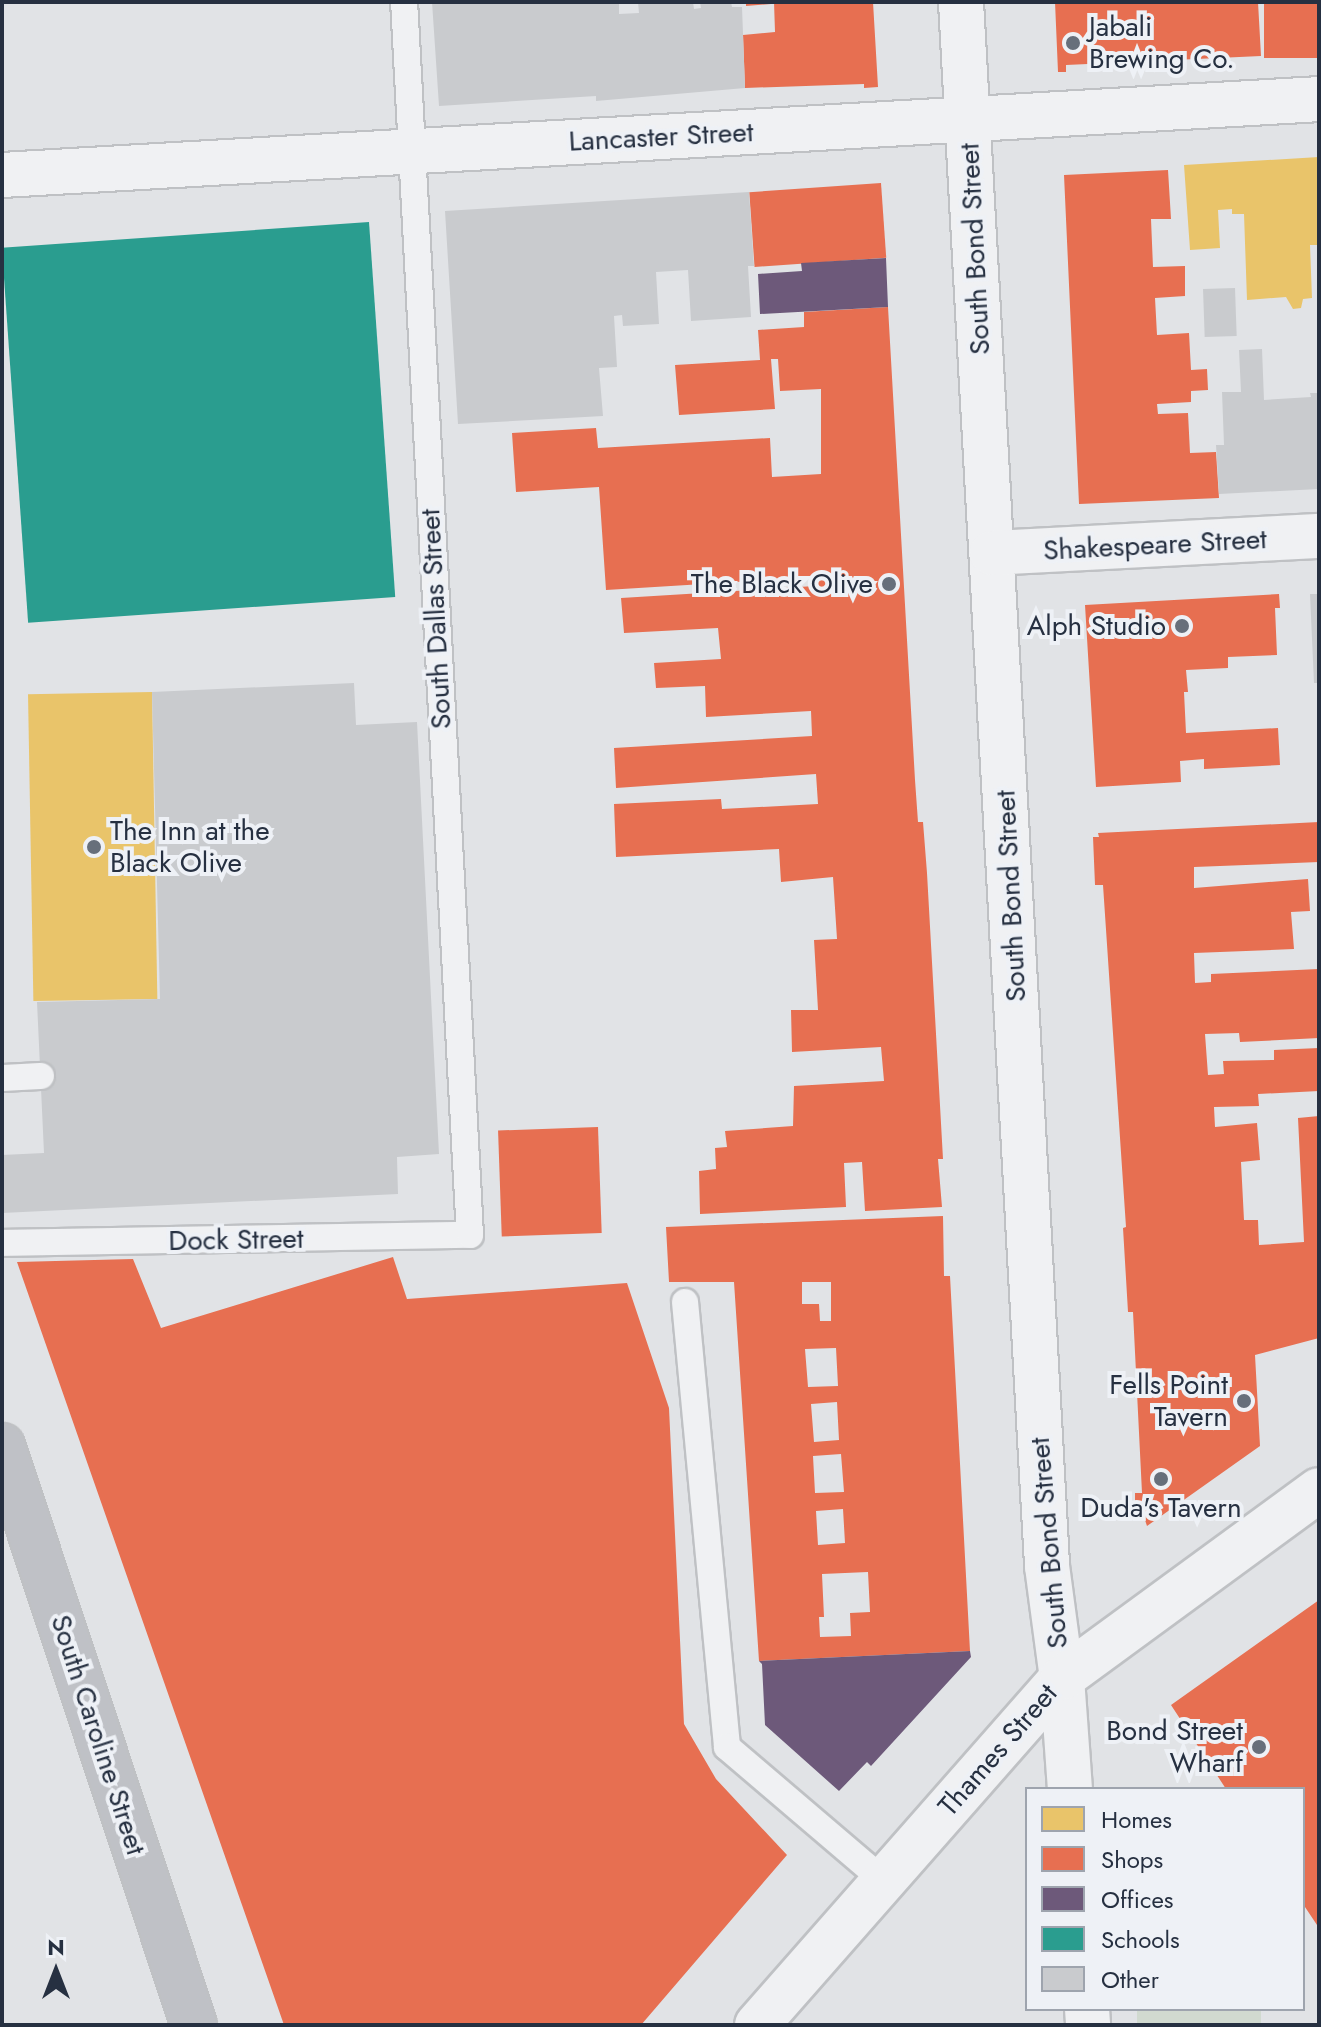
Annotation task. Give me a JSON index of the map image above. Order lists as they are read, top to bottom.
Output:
{
  "streets": {
    "street": [
      "Lancaster Street",
      "South Bond Street",
      "Shakespeare Street",
      "South Caroline Street",
      "Thames Street"
    ],
    "lane": ["South Dallas Street", "Dock Street"]
  },
  "crossings": [
    ["Lancaster Street", "South Bond Street"],
    ["Lancaster Street", "South Dallas Street"],
    ["South Bond Street", "Shakespeare Street"],
    ["South Bond Street", "Thames Street"],
    ["South Dallas Street", "Dock Street"]
  ],
  "places": [
    "Jabali Brewing Co.",
    "The Black Olive",
    "Alph Studio",
    "The Inn at the Black Olive",
    "Fells Point Tavern",
    "Duda's Tavern",
    "Bond Street Wharf"
  ],
  "legend": [
    "Homes",
    "Shops",
    "Offices",
    "Schools",
    "Other"
  ],
  "north": "top"
}
